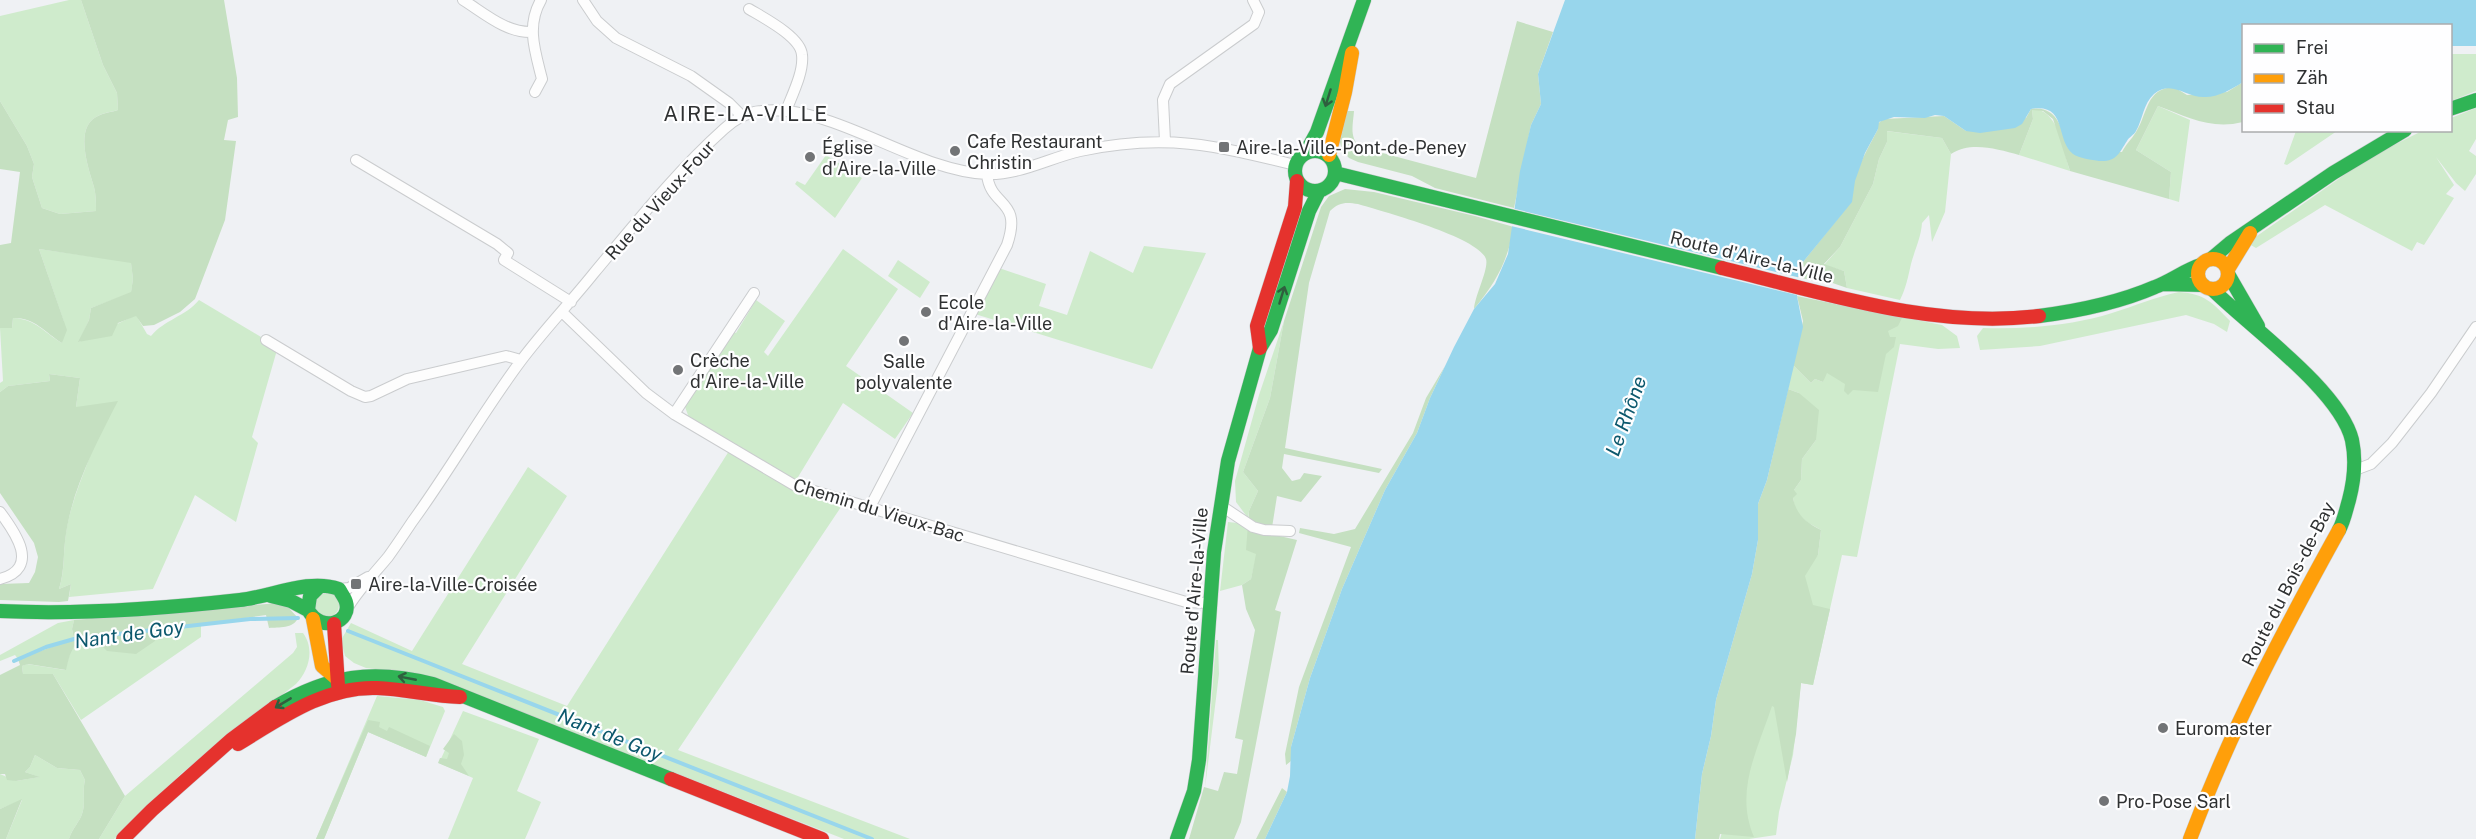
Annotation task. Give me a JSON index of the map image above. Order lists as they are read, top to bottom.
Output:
{
  "streets": {
    "main road": ["Route d'Aire-la-Ville", "Route du Bois-de-Bay"],
    "street": ["Rue du Vieux-Four", "Chemin du Vieux-Bac"]
  },
  "crossings": [
    ["Rue du Vieux-Four", "Route d'Aire-la-Ville"],
    ["Rue du Vieux-Four", "Chemin du Vieux-Bac"],
    ["Route d'Aire-la-Ville", "Chemin du Vieux-Bac"],
    ["Route d'Aire-la-Ville", "Route du Bois-de-Bay"]
  ],
  "districts": ["AIRE-LA-VILLE"],
  "water": ["Le Rhône", "Nant de Goy"],
  "places": {
    "transit": ["Aire-la-Ville-Pont-de-Peney", "Aire-la-Ville-Croisée"],
    "other": [
      "Cafe Restaurant Christin",
      "Église d'Aire-la-Ville",
      "Ecole d'Aire-la-Ville",
      "Salle polyvalente",
      "Crèche d'Aire-la-Ville",
      "Euromaster",
      "Pro-Pose Sarl"
    ]
  },
  "legend": ["Frei", "Zäh", "Stau"]
}
